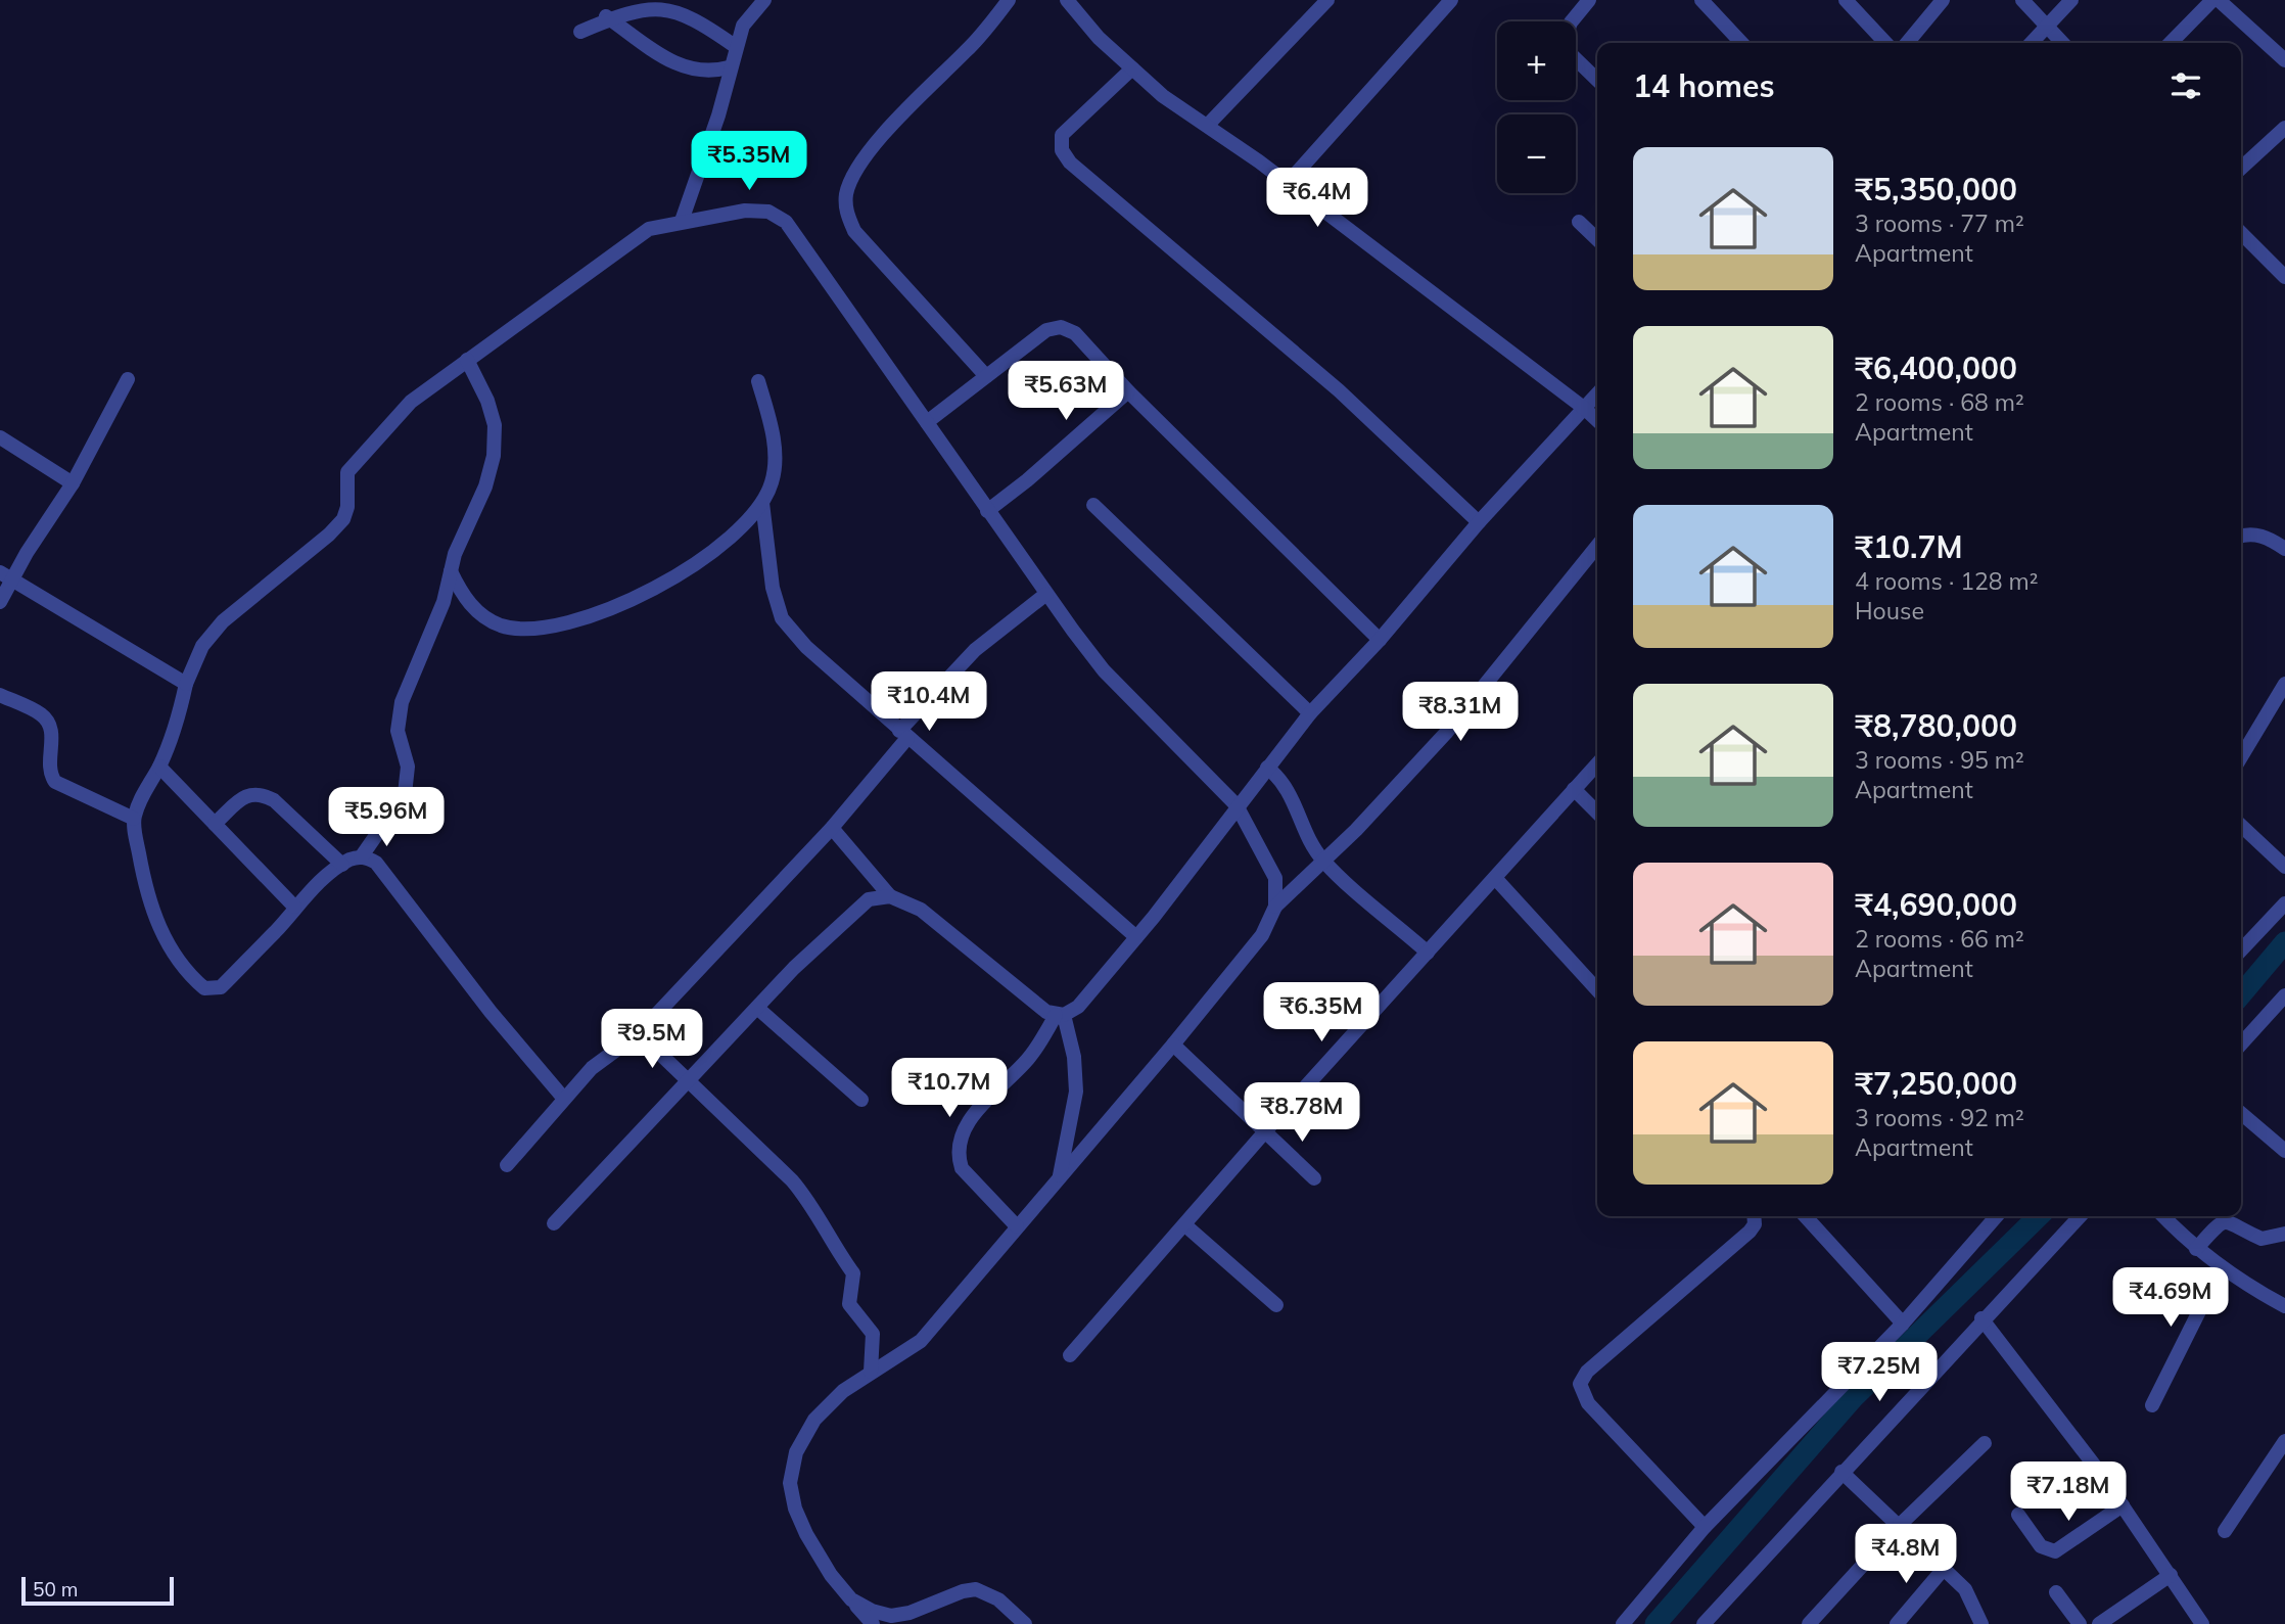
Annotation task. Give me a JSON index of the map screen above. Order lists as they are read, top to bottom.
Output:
{
  "scale_bar": "50 m",
  "page": {
    "map_buttons": ["+", "−"],
    "heading": "14 homes",
    "list": [
      {
        "name": "₹5,350,000",
        "note": "3 rooms · 77 m² · Apartment"
      },
      {
        "name": "₹6,400,000",
        "note": "2 rooms · 68 m² · Apartment"
      },
      {
        "name": "₹10.7M",
        "note": "4 rooms · 128 m² · House"
      },
      {
        "name": "₹8,780,000",
        "note": "3 rooms · 95 m² · Apartment"
      },
      {
        "name": "₹4,690,000",
        "note": "2 rooms · 66 m² · Apartment"
      },
      {
        "name": "₹7,250,000",
        "note": "3 rooms · 92 m² · Apartment"
      }
    ],
    "price": [
      "₹5.35M",
      "₹6.4M",
      "₹5.63M",
      "₹10.4M",
      "₹8.31M",
      "₹5.96M",
      "₹6.35M",
      "₹9.5M",
      "₹10.7M",
      "₹8.78M",
      "₹4.69M",
      "₹7.25M",
      "₹7.18M",
      "₹4.8M"
    ],
    "scale": "50 m"
  }
}
